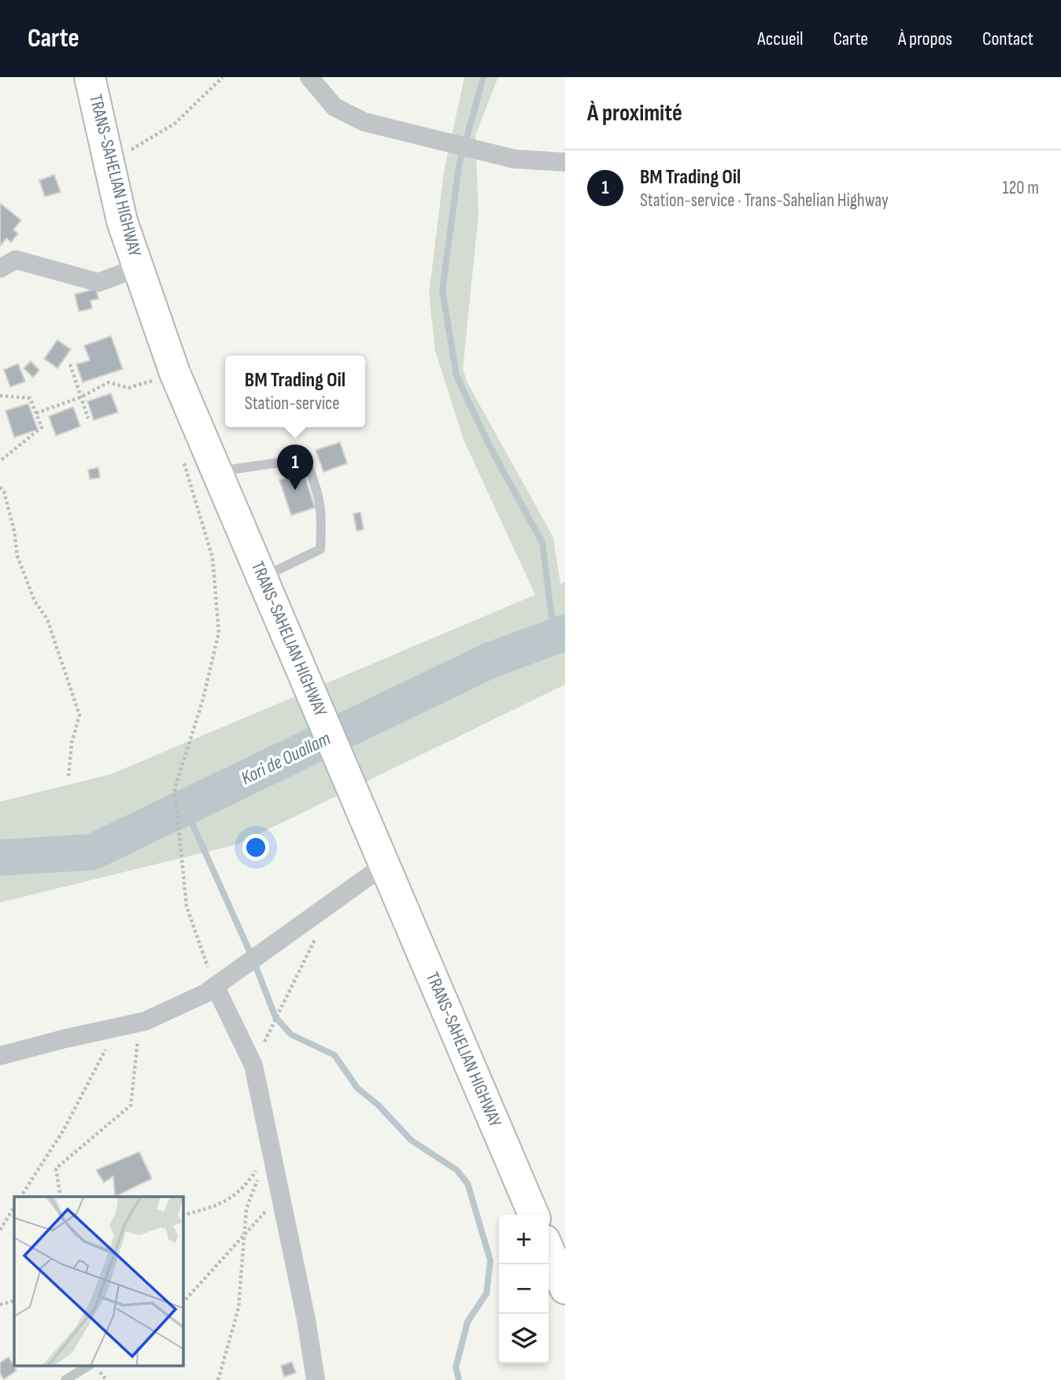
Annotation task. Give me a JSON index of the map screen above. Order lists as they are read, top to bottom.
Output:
{
  "streets": {
    "highway": ["TRANS-SAHELIAN HIGHWAY"]
  },
  "water": ["Kori de Ouallam"],
  "page": {
    "header": "Carte",
    "nav": [
      "Accueil",
      "Carte",
      "À propos",
      "Contact"
    ],
    "heading": "À proximité",
    "list": [
      {
        "mark": "1",
        "name": "BM Trading Oil",
        "note": "Station-service · Trans-Sahelian Highway",
        "value": "120 m"
      }
    ],
    "popup": ["BM Trading Oil", "Station-service"],
    "pins": "1",
    "map_buttons": ["+", "−"]
  }
}
